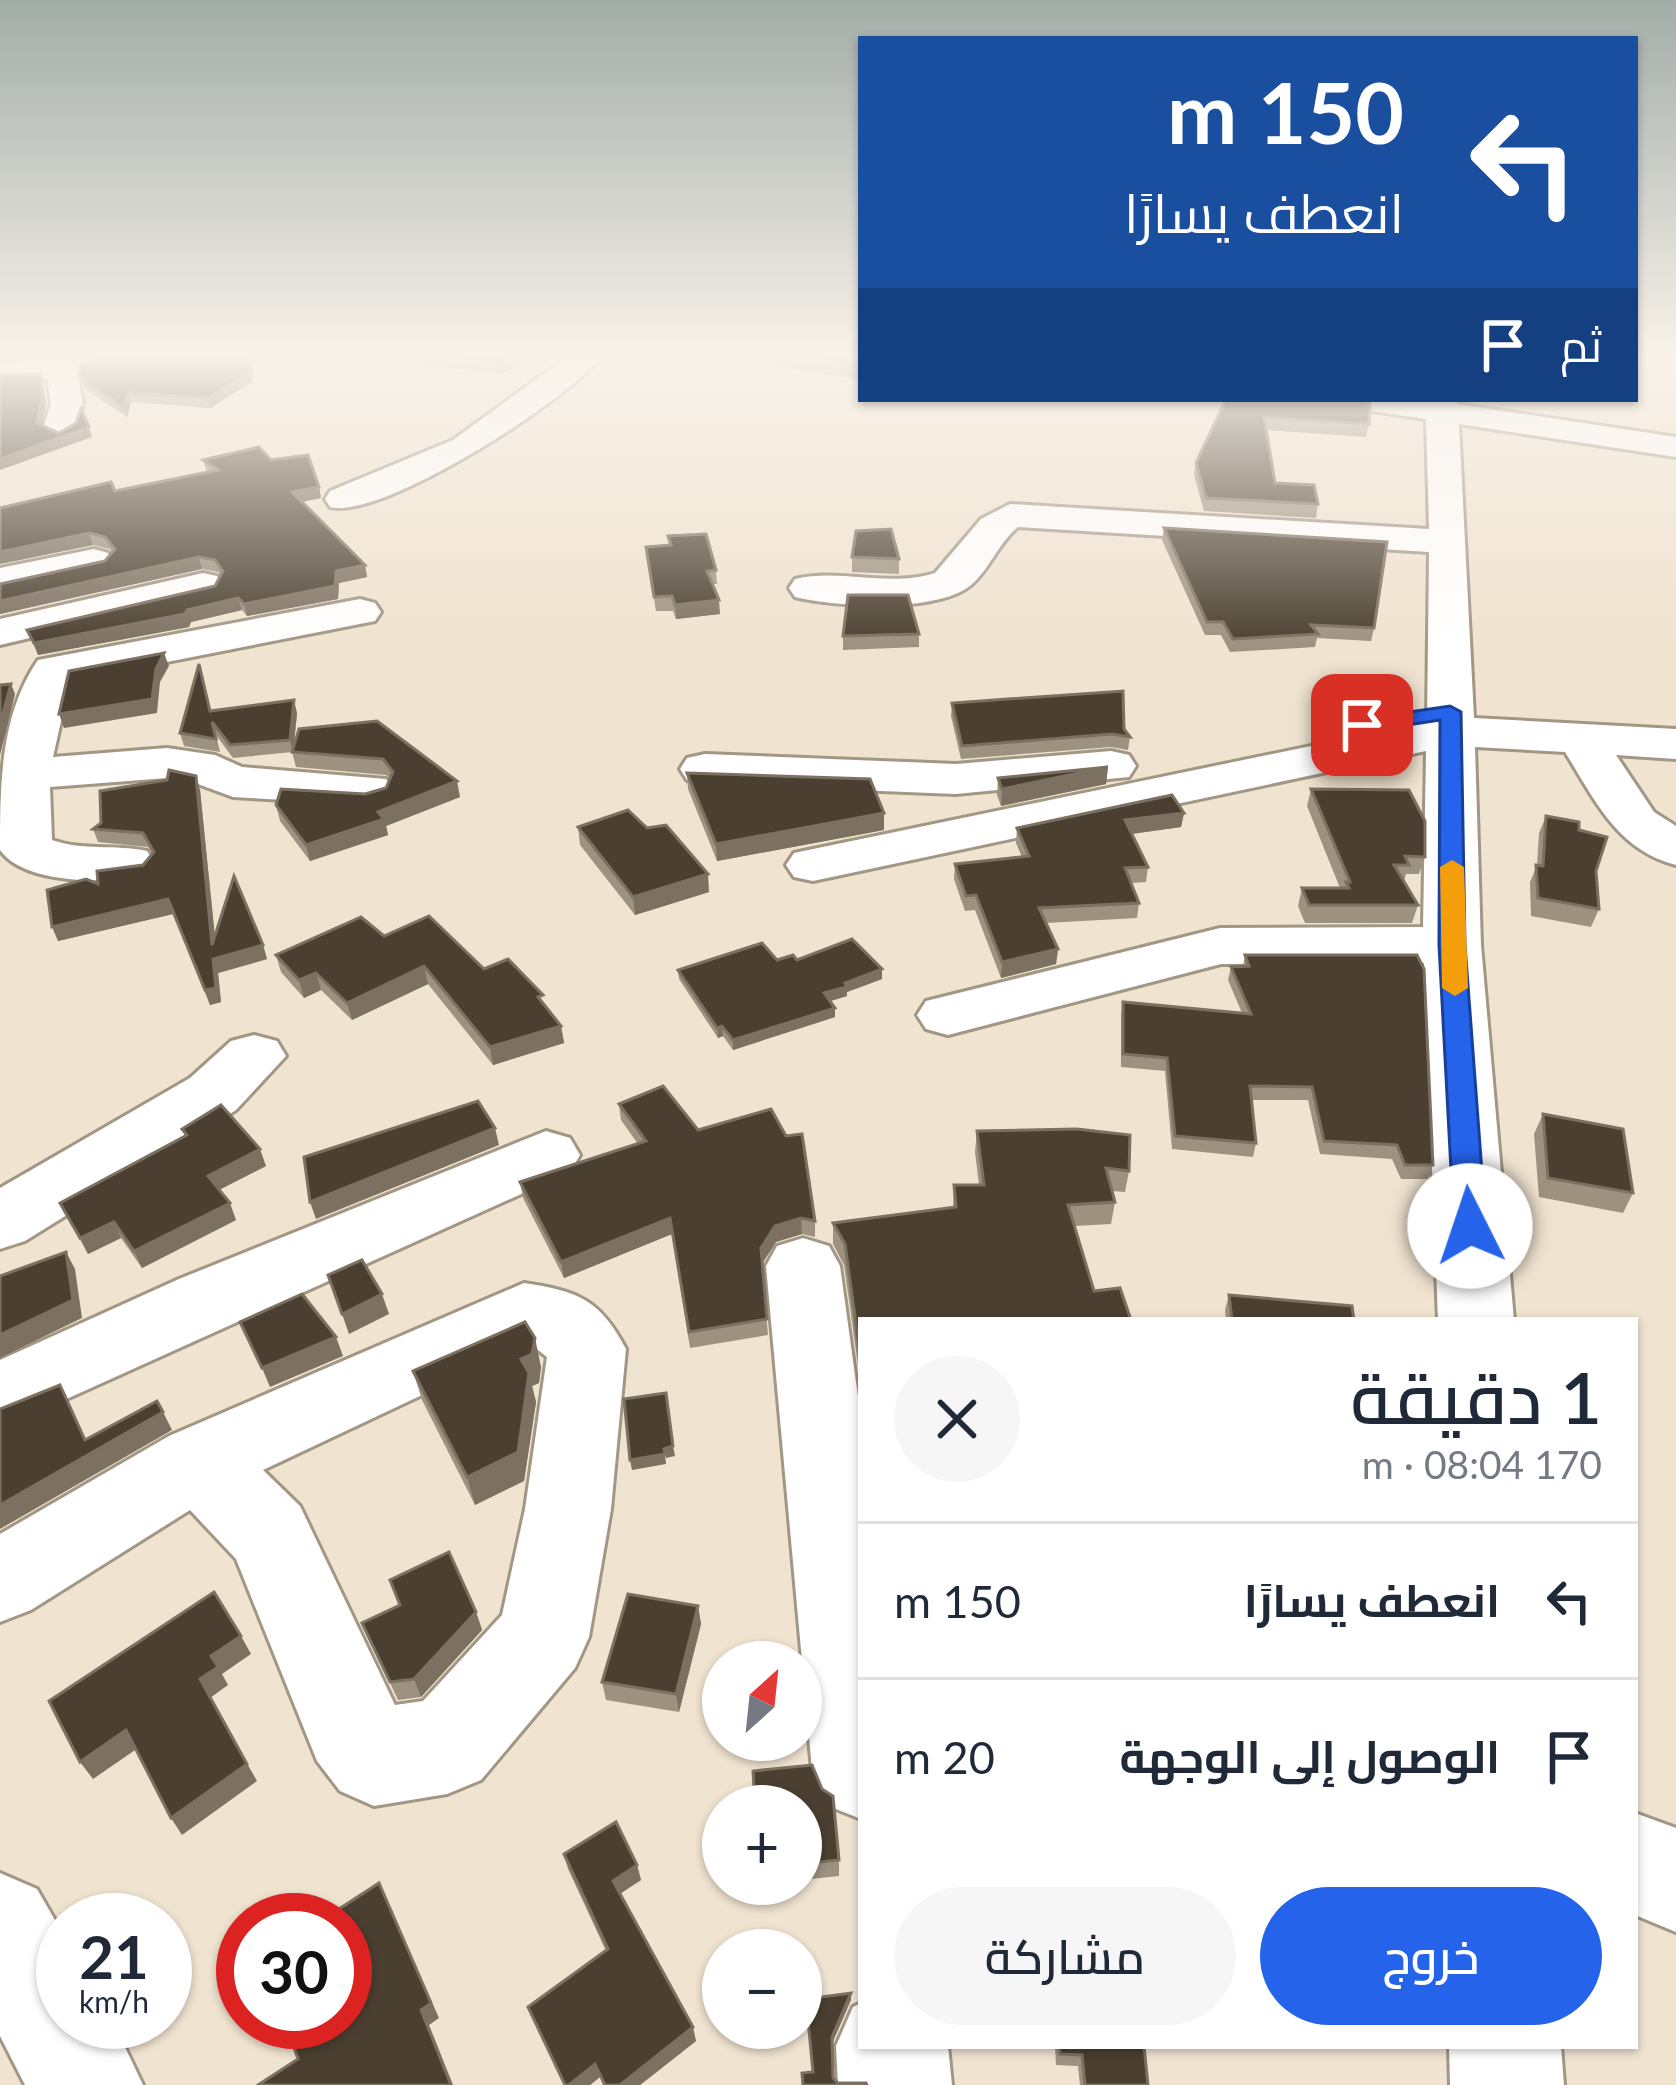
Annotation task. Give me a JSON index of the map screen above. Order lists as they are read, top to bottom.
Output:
{
  "north": "top right",
  "page": {
    "turn": ["150 m", "انعطف يسارًا"],
    "then": "ثم",
    "heading": ["1 دقيقة", "170 m · 08:04"],
    "list": [
      {
        "name": "انعطف يسارًا",
        "value": "150 m"
      },
      {
        "name": "الوصول إلى الوجهة",
        "value": "20 m"
      }
    ],
    "map_buttons": ["+", "−"],
    "buttons": ["خروج", "مشاركة"],
    "speed": "21 km/h",
    "limit": "30"
  }
}
